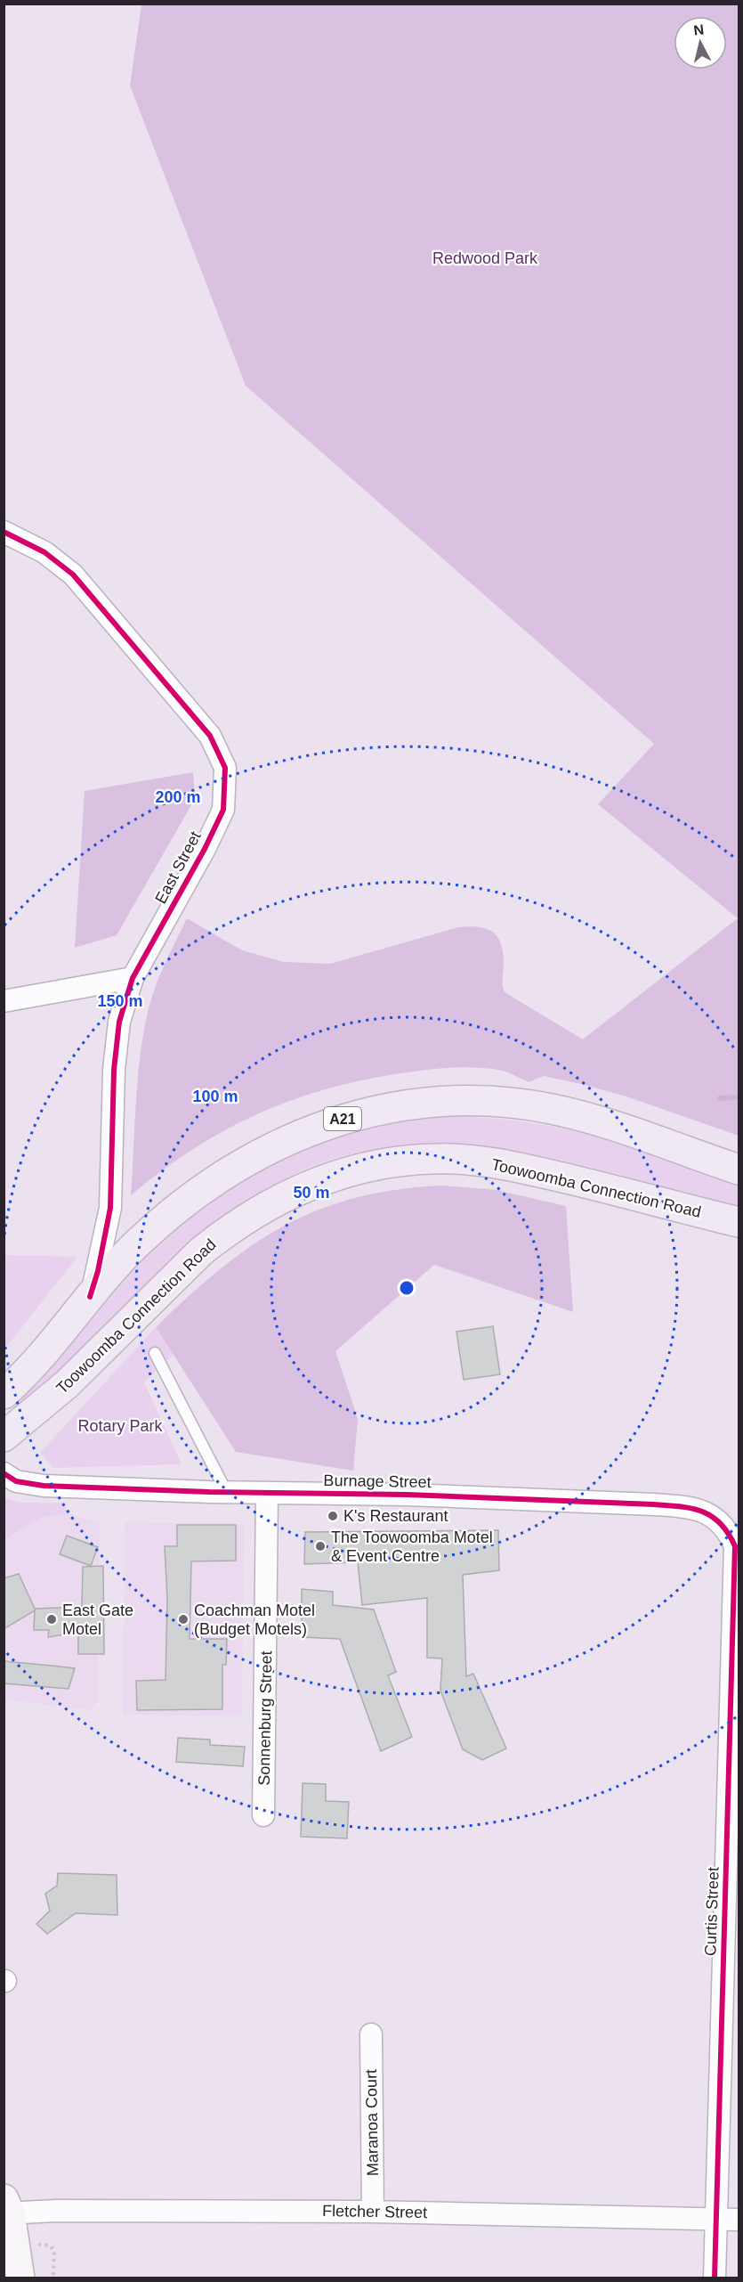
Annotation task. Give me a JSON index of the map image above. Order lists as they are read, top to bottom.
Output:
{
  "streets": {
    "highway": ["A21", "Toowoomba Connection Road"],
    "street": [
      "East Street",
      "Burnage Street",
      "Sonnenburg Street",
      "Curtis Street",
      "Maranoa Court",
      "Fletcher Street"
    ]
  },
  "crossings": [
    ["East Street", "A21"],
    ["Burnage Street", "Sonnenburg Street"],
    ["Burnage Street", "Curtis Street"],
    ["Curtis Street", "Fletcher Street"],
    ["Maranoa Court", "Fletcher Street"]
  ],
  "parks": ["Redwood Park", "Rotary Park"],
  "places": [
    "K's Restaurant",
    "The Toowoomba Motel & Event Centre",
    "East Gate Motel",
    "Coachman Motel (Budget Motels)"
  ],
  "north": "top",
  "rings": [
    "200 m",
    "150 m",
    "100 m",
    "50 m"
  ]
}
